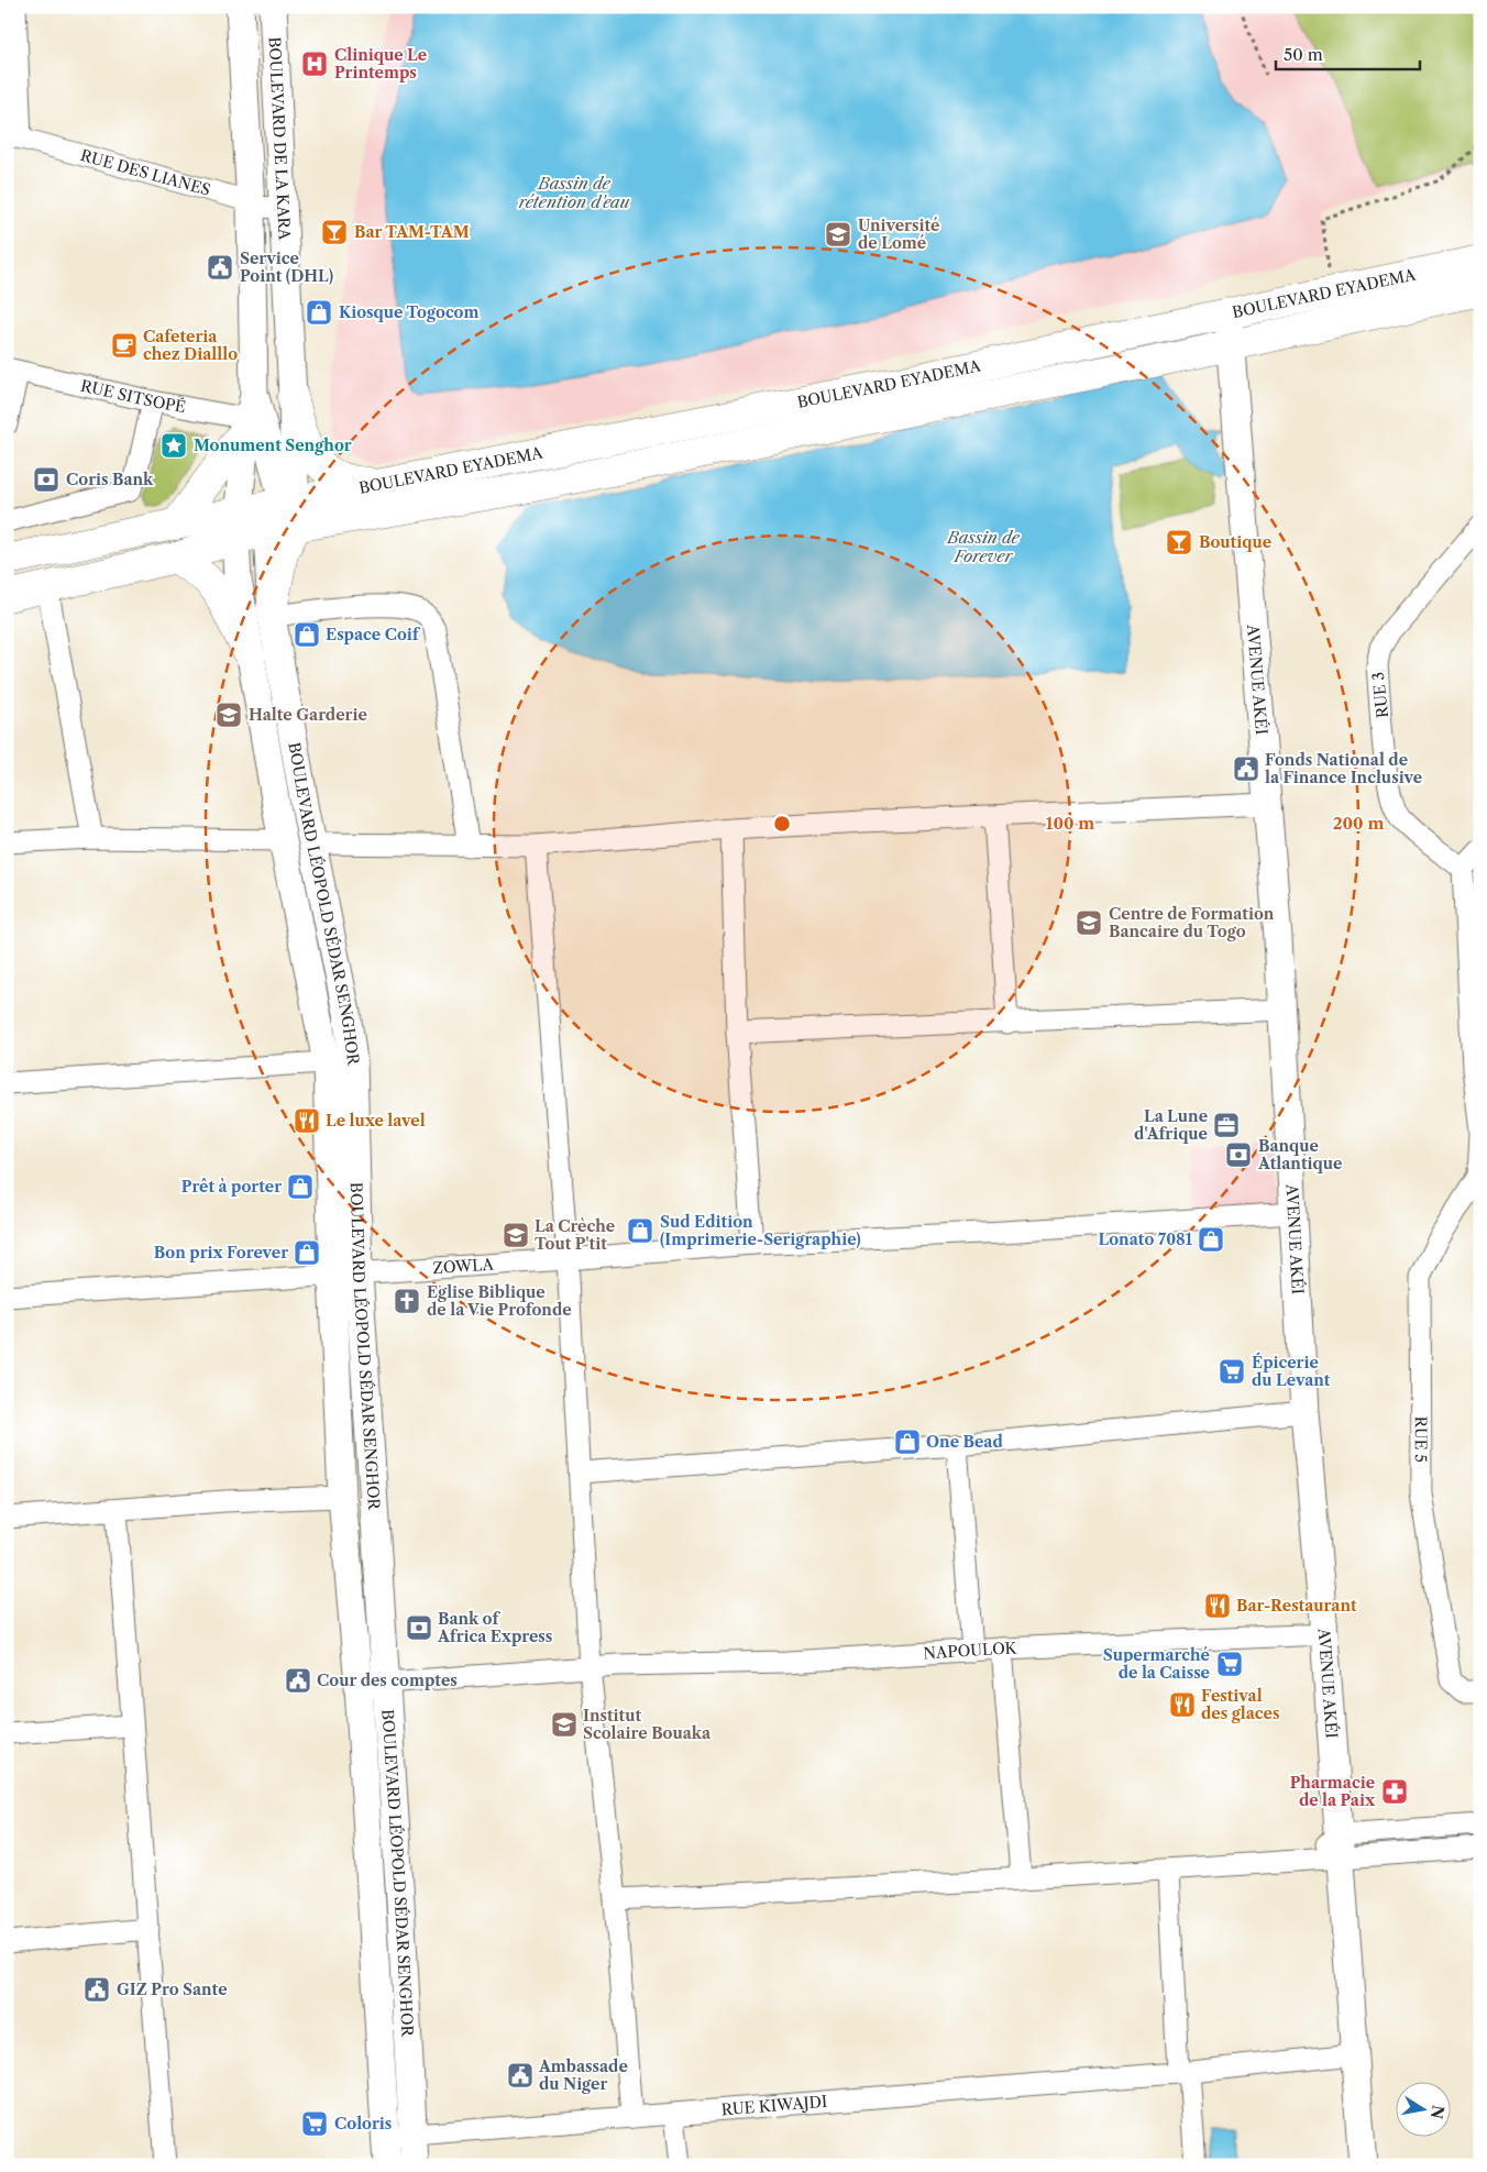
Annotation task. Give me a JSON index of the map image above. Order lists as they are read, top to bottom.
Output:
{
  "streets": {
    "highway": ["BOULEVARD EYADEMA"],
    "main road": ["BOULEVARD DE LA KARA", "AVENUE AKÉI", "BOULEVARD LÉOPOLD SÉDAR SENGHOR"],
    "street": [
      "RUE DES LIANES",
      "RUE SITSOPÉ",
      "RUE 3",
      "ZOWLA",
      "RUE 5",
      "NAPOULOK",
      "RUE KIWAJDI"
    ]
  },
  "crossings": [
    ["BOULEVARD DE LA KARA", "RUE DES LIANES"],
    ["BOULEVARD DE LA KARA", "BOULEVARD EYADEMA"],
    ["BOULEVARD DE LA KARA", "BOULEVARD LÉOPOLD SÉDAR SENGHOR"],
    ["BOULEVARD EYADEMA", "AVENUE AKÉI"],
    ["BOULEVARD EYADEMA", "BOULEVARD LÉOPOLD SÉDAR SENGHOR"],
    ["AVENUE AKÉI", "ZOWLA"],
    ["AVENUE AKÉI", "NAPOULOK"],
    ["AVENUE AKÉI", "RUE KIWAJDI"],
    ["BOULEVARD LÉOPOLD SÉDAR SENGHOR", "ZOWLA"],
    ["BOULEVARD LÉOPOLD SÉDAR SENGHOR", "NAPOULOK"],
    ["BOULEVARD LÉOPOLD SÉDAR SENGHOR", "RUE KIWAJDI"]
  ],
  "water": ["Bassin de rétention d'eau", "Bassin de Forever"],
  "places": {
    "hospital": ["Clinique Le Printemps"],
    "bar": ["Bar TAM-TAM", "Boutique"],
    "school or university": [
      "Université de Lomé",
      "Halte Garderie",
      "Centre de Formation Bancaire du Togo",
      "La Crèche Tout P'tit",
      "Institut Scolaire Bouaka"
    ],
    "public building": [
      "Service Point (DHL)",
      "Fonds National de la Finance Inclusive",
      "Cour des comptes",
      "GIZ Pro Sante",
      "Ambassade du Niger"
    ],
    "shop": [
      "Kiosque Togocom",
      "Espace Coif",
      "Prêt à porter",
      "Sud Edition (Imprimerie-Serigraphie)",
      "Lonato 7081",
      "Bon prix Forever",
      "One Bead"
    ],
    "cafe": ["Cafeteria chez Dialllo"],
    "place": ["Monument Senghor"],
    "bank": ["Coris Bank", "Banque Atlantique", "Bank of Africa Express"],
    "restaurant": ["Le luxe lavel", "Bar-Restaurant", "Festival des glaces"],
    "office": ["La Lune d'Afrique"],
    "church": ["Eglise Biblique de la Vie Profonde"],
    "supermarket": ["Épicerie du Levant", "Supermarché de la Caisse", "Coloris"],
    "pharmacy": ["Pharmacie de la Paix"]
  },
  "scale_bar": "50 m",
  "north": "right",
  "rings": ["100 m", "200 m"]
}
